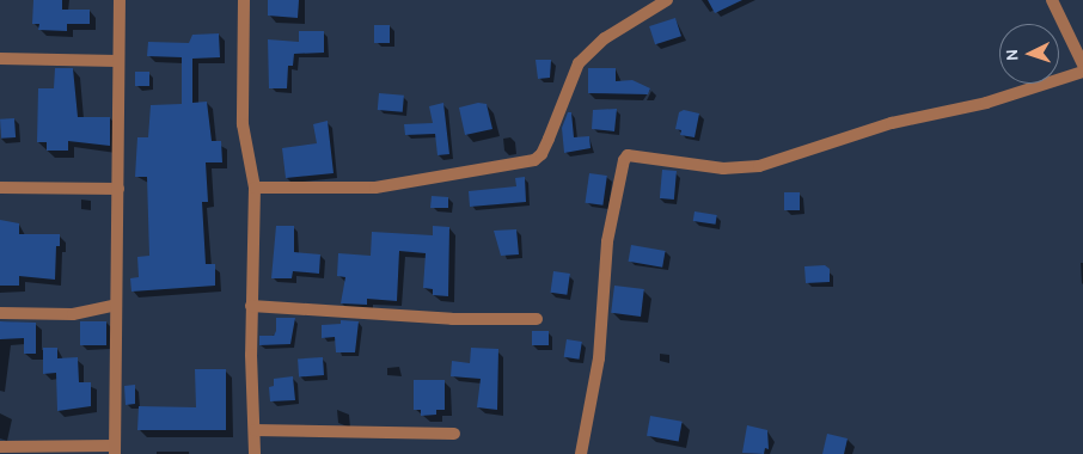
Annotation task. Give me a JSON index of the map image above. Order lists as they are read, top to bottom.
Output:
{
  "north": "left"
}
